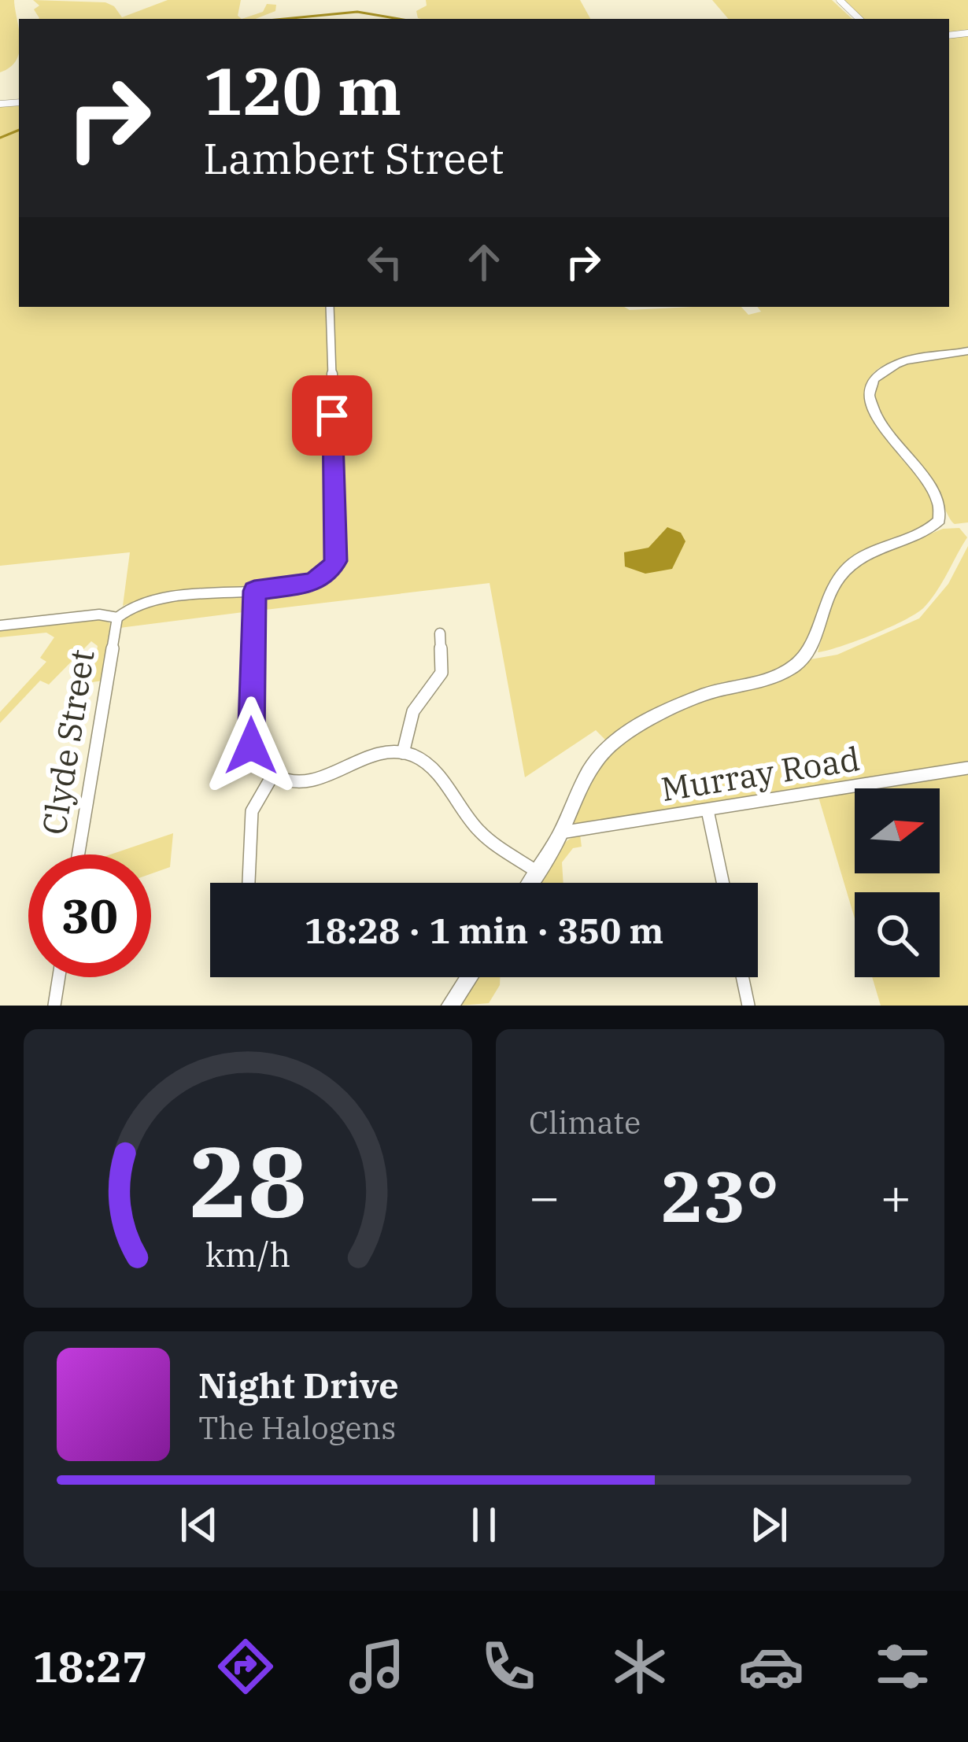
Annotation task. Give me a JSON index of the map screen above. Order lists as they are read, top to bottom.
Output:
{
  "streets": {
    "street": ["Clyde Street", "Murray Road"]
  },
  "north": "right",
  "page": {
    "turn": ["120 m", "Lambert Street"],
    "limit": "30",
    "trip": "18:28 · 1 min · 350 m",
    "tile": "Climate",
    "heat": ["−", "23°", "+"],
    "song": ["Night Drive", "The Halogens"],
    "tabs": "18:27",
    "gauge": ["28", "km/h"]
  }
}
